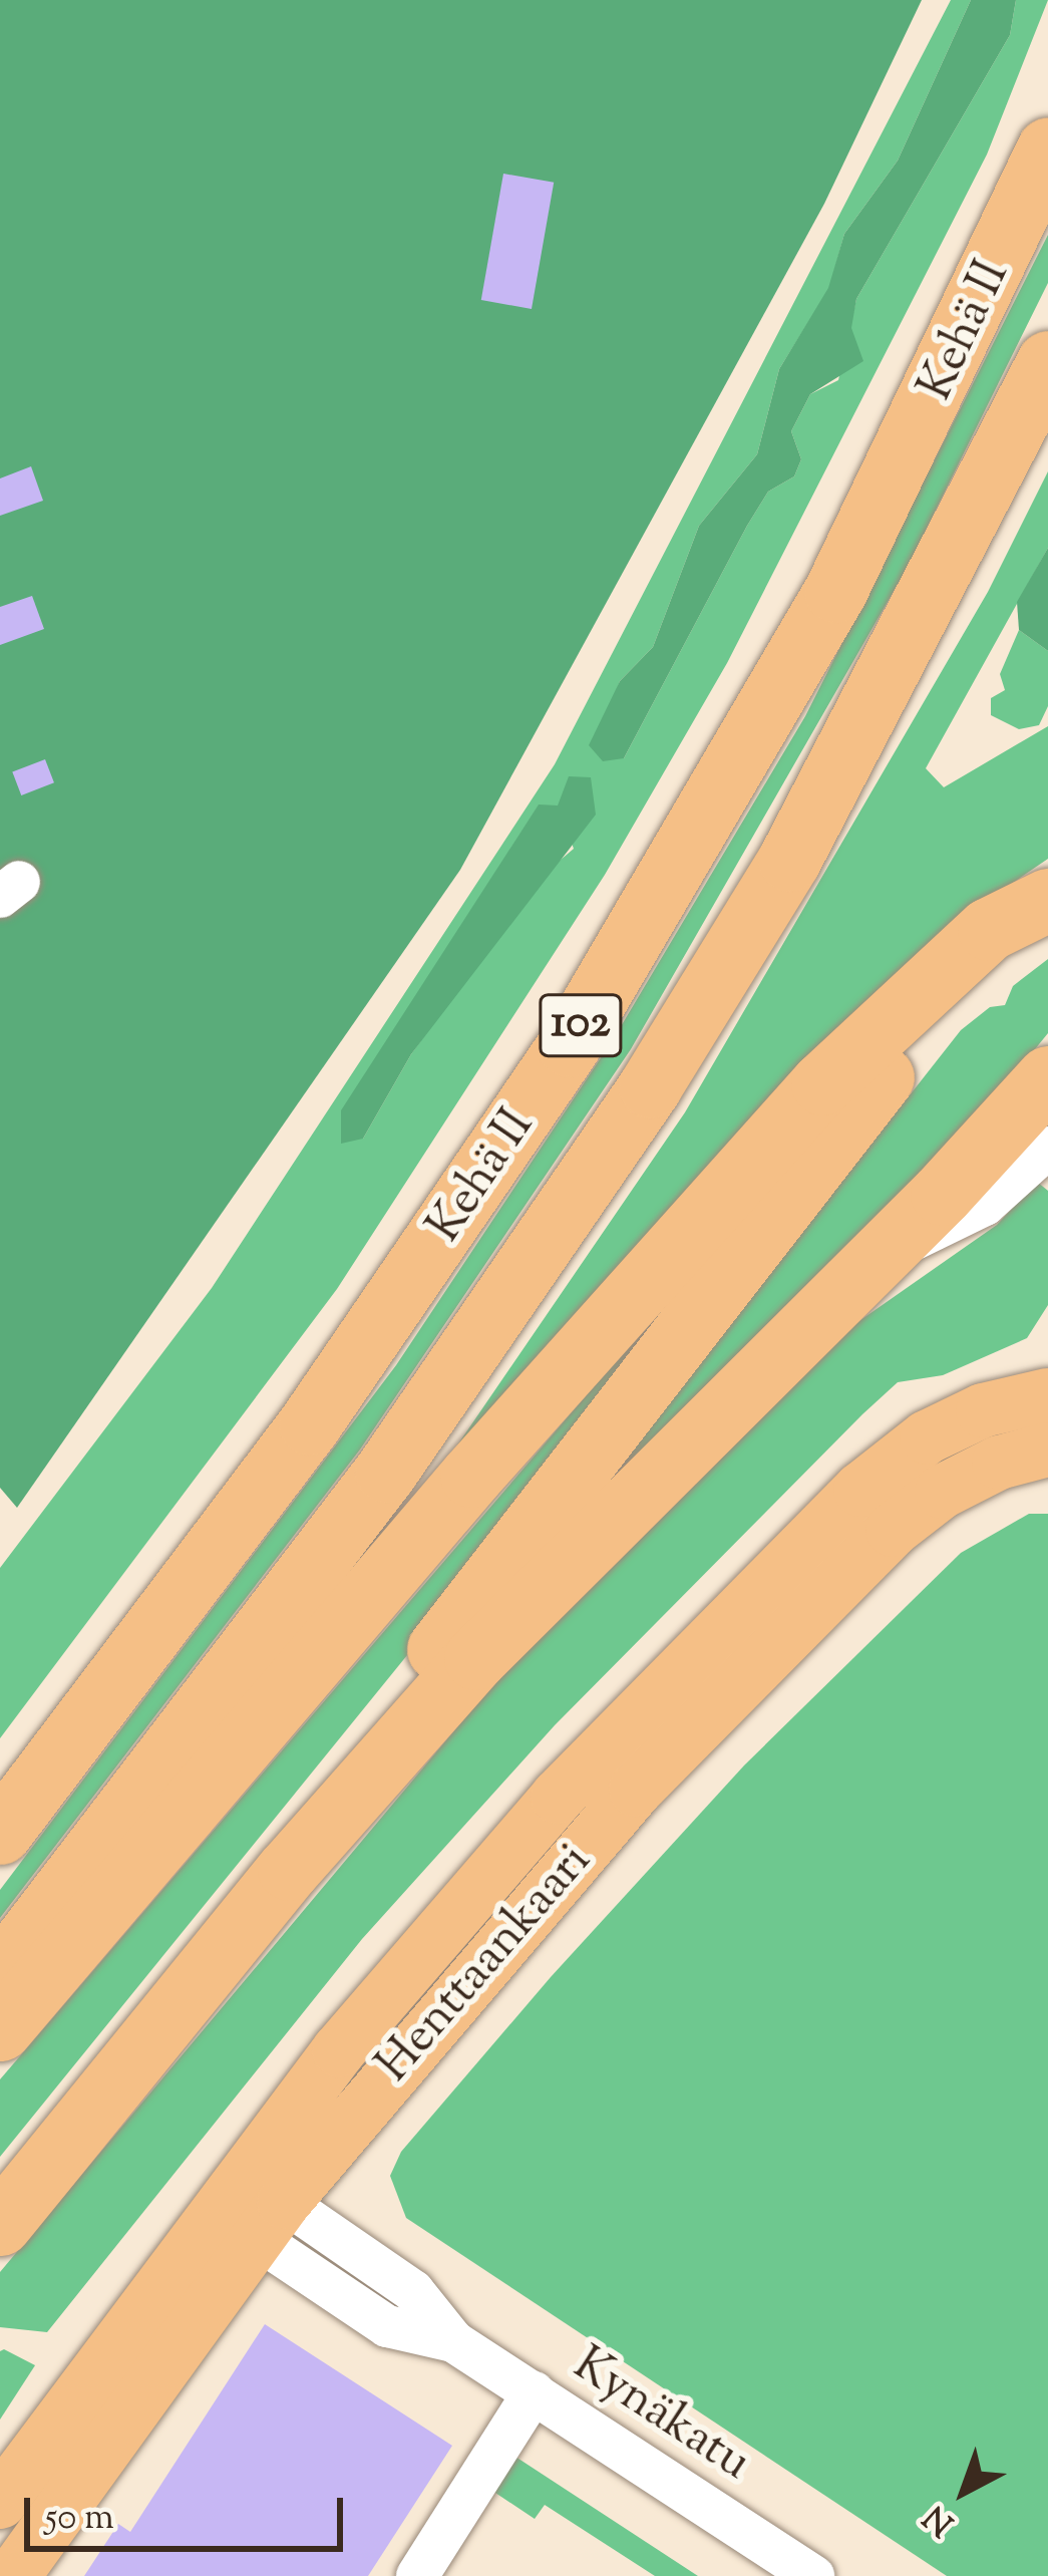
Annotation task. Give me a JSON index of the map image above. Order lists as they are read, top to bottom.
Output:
{
  "streets": {
    "highway": ["Kehä II", "102"],
    "main road": ["Henttaankaari"],
    "street": ["Kynäkatu"]
  },
  "crossings": [
    ["Henttaankaari", "Kynäkatu"]
  ],
  "scale_bar": "50 m",
  "north": "bottom left"
}
